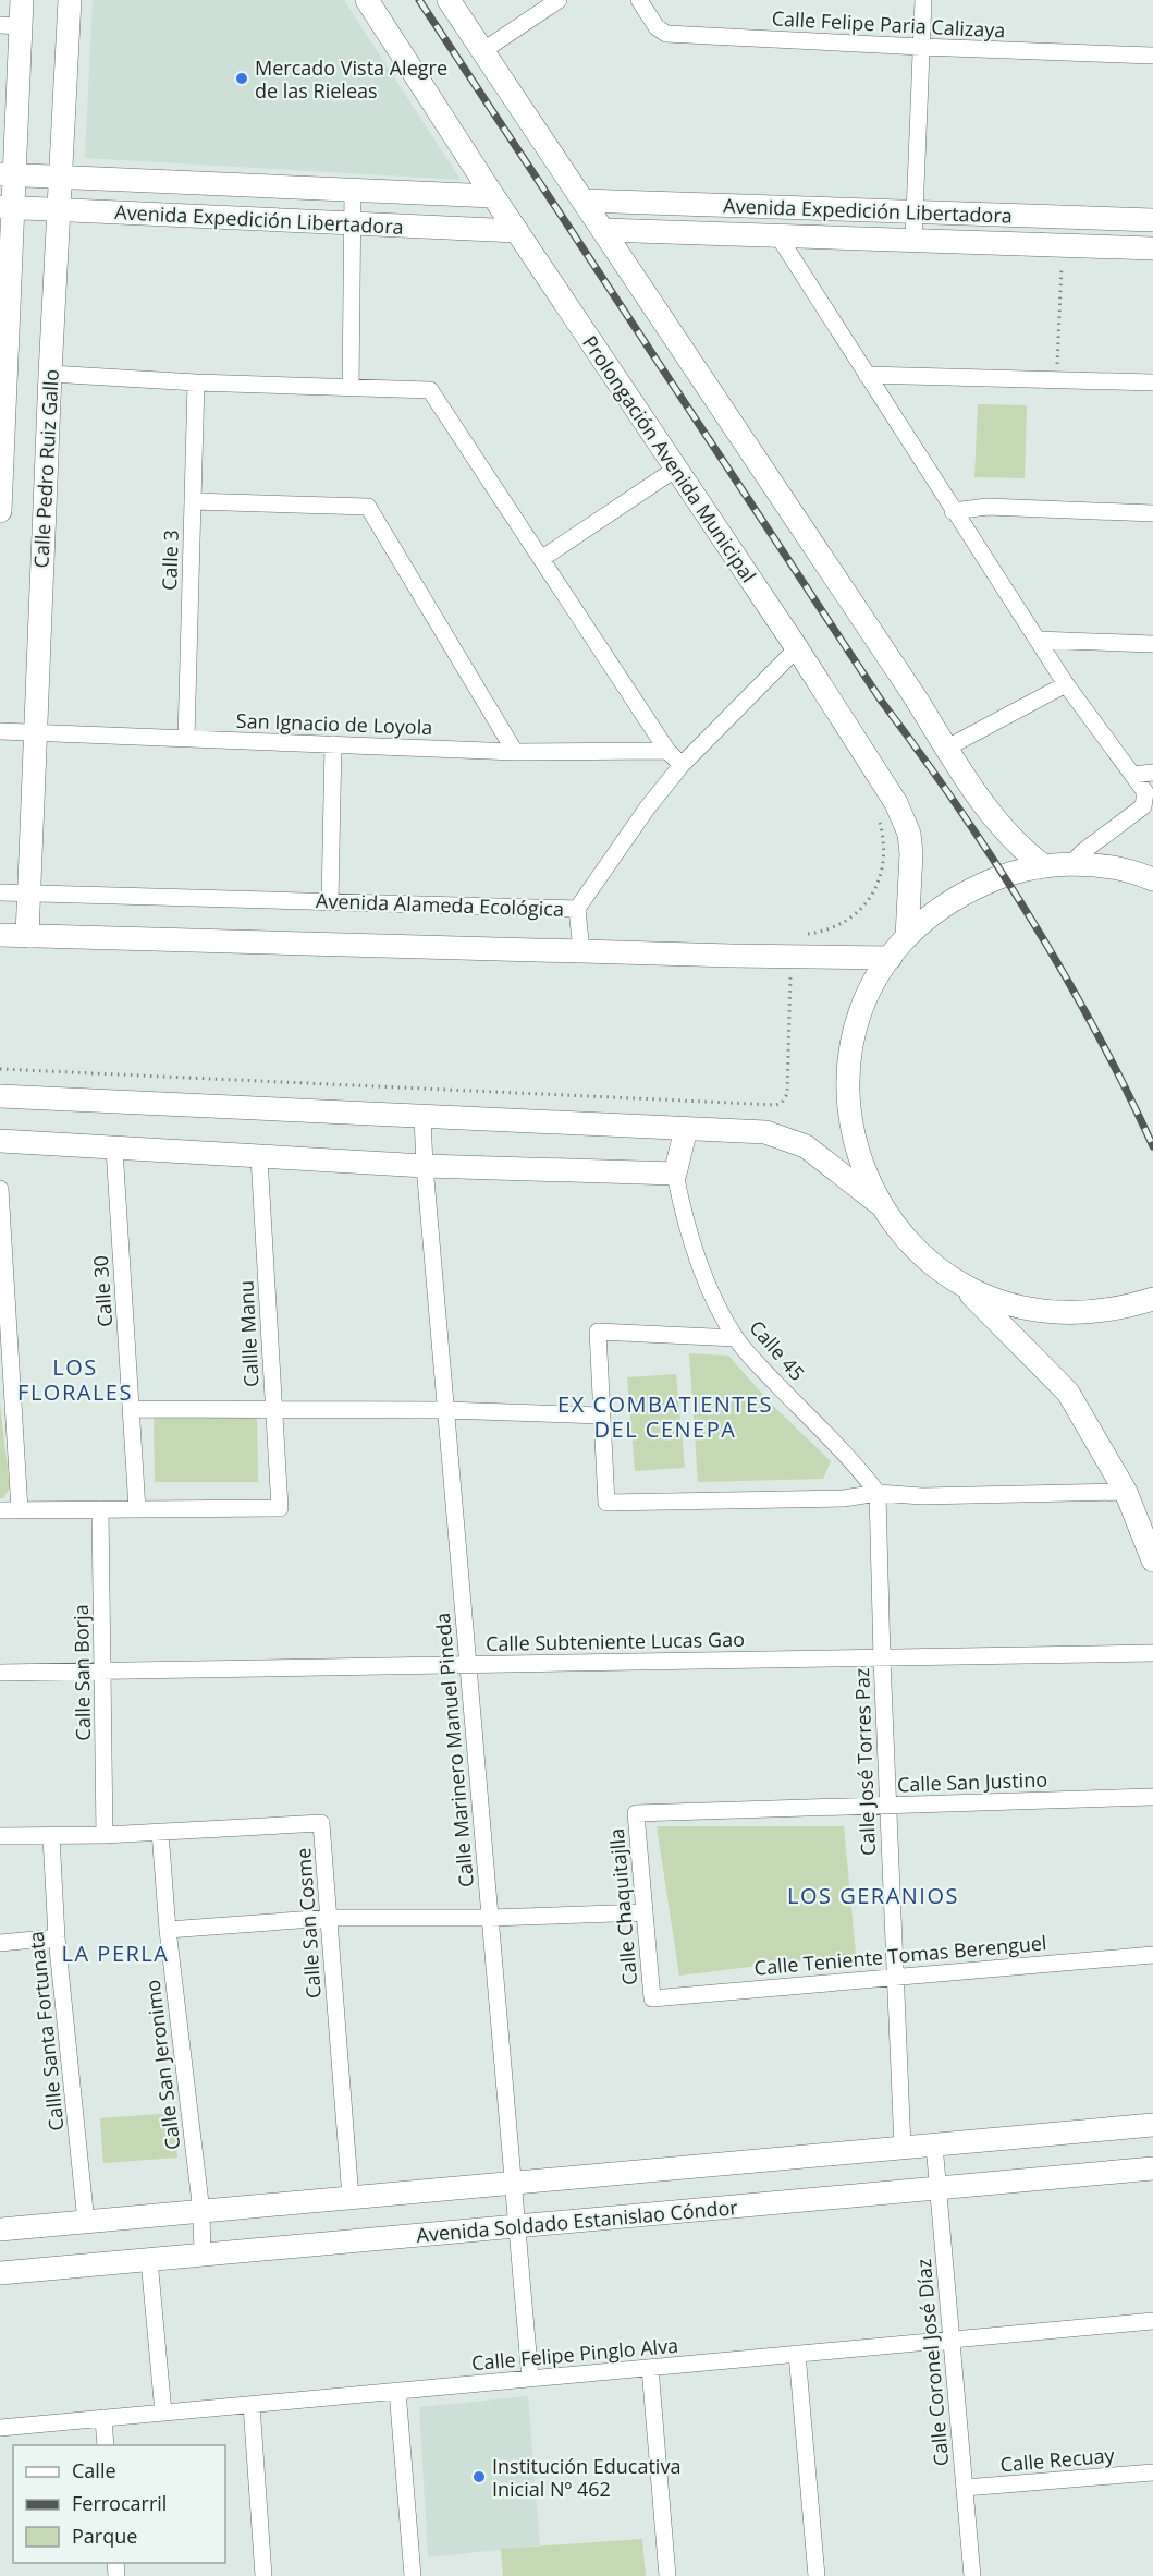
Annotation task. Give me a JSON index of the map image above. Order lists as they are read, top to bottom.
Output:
{
  "streets": {
    "street": [
      "Calle Felipe Paria Calizaya",
      "Avenida Expedición Libertadora",
      "Prolongación Avenida Municipal",
      "Calle Pedro Ruiz Gallo",
      "Calle 3",
      "San Ignacio de Loyola",
      "Avenida Alameda Ecológica",
      "Calle 30",
      "Callle Manu",
      "Calle 45",
      "Calle Subteniente Lucas Gao",
      "Calle San Borja",
      "Calle Marinero Manuel Pineda",
      "Calle José Torres Paz",
      "Calle San Justino",
      "Calle Chaquitajlla",
      "Calle San Cosme",
      "Calle Teniente Tomas Berenguel",
      "Callle Santa Fortunata",
      "Calle San Jeronimo",
      "Avenida Soldado Estanislao Cóndor",
      "Calle Felipe Pinglo Alva",
      "Calle Coronel José Díaz",
      "Calle Recuay"
    ]
  },
  "crossings": [
    ["Avenida Expedición Libertadora", "Prolongación Avenida Municipal"],
    ["Avenida Expedición Libertadora", "Calle Pedro Ruiz Gallo"],
    ["Prolongación Avenida Municipal", "Avenida Alameda Ecológica"],
    ["Calle Pedro Ruiz Gallo", "San Ignacio de Loyola"],
    ["Calle Pedro Ruiz Gallo", "Avenida Alameda Ecológica"],
    ["Calle 3", "San Ignacio de Loyola"],
    ["Calle 30", "Callle Manu"],
    ["Calle 45", "Calle José Torres Paz"],
    ["Calle Subteniente Lucas Gao", "Calle San Borja"],
    ["Calle Subteniente Lucas Gao", "Calle Marinero Manuel Pineda"],
    ["Calle Subteniente Lucas Gao", "Calle José Torres Paz"],
    ["Calle San Borja", "Calle San Cosme"],
    ["Calle Marinero Manuel Pineda", "Avenida Soldado Estanislao Cóndor"],
    ["Calle Marinero Manuel Pineda", "Calle Felipe Pinglo Alva"],
    ["Calle José Torres Paz", "Calle San Justino"],
    ["Calle José Torres Paz", "Calle Teniente Tomas Berenguel"],
    ["Calle San Justino", "Calle Chaquitajlla"],
    ["Calle Chaquitajlla", "Calle Teniente Tomas Berenguel"],
    ["Calle San Cosme", "Callle Santa Fortunata"],
    ["Calle San Cosme", "Calle San Jeronimo"],
    ["Calle San Jeronimo", "Avenida Soldado Estanislao Cóndor"],
    ["Avenida Soldado Estanislao Cóndor", "Calle Coronel José Díaz"],
    ["Calle Felipe Pinglo Alva", "Calle Coronel José Díaz"],
    ["Calle Coronel José Díaz", "Calle Recuay"]
  ],
  "districts": [
    "LOS FLORALES",
    "EX COMBATIENTES DEL CENEPA",
    "LOS GERANIOS",
    "LA PERLA"
  ],
  "places": ["Mercado Vista Alegre de las Rieleas", "Institución Educativa Inicial Nº 462"],
  "legend": ["Calle", "Ferrocarril", "Parque"]
}
